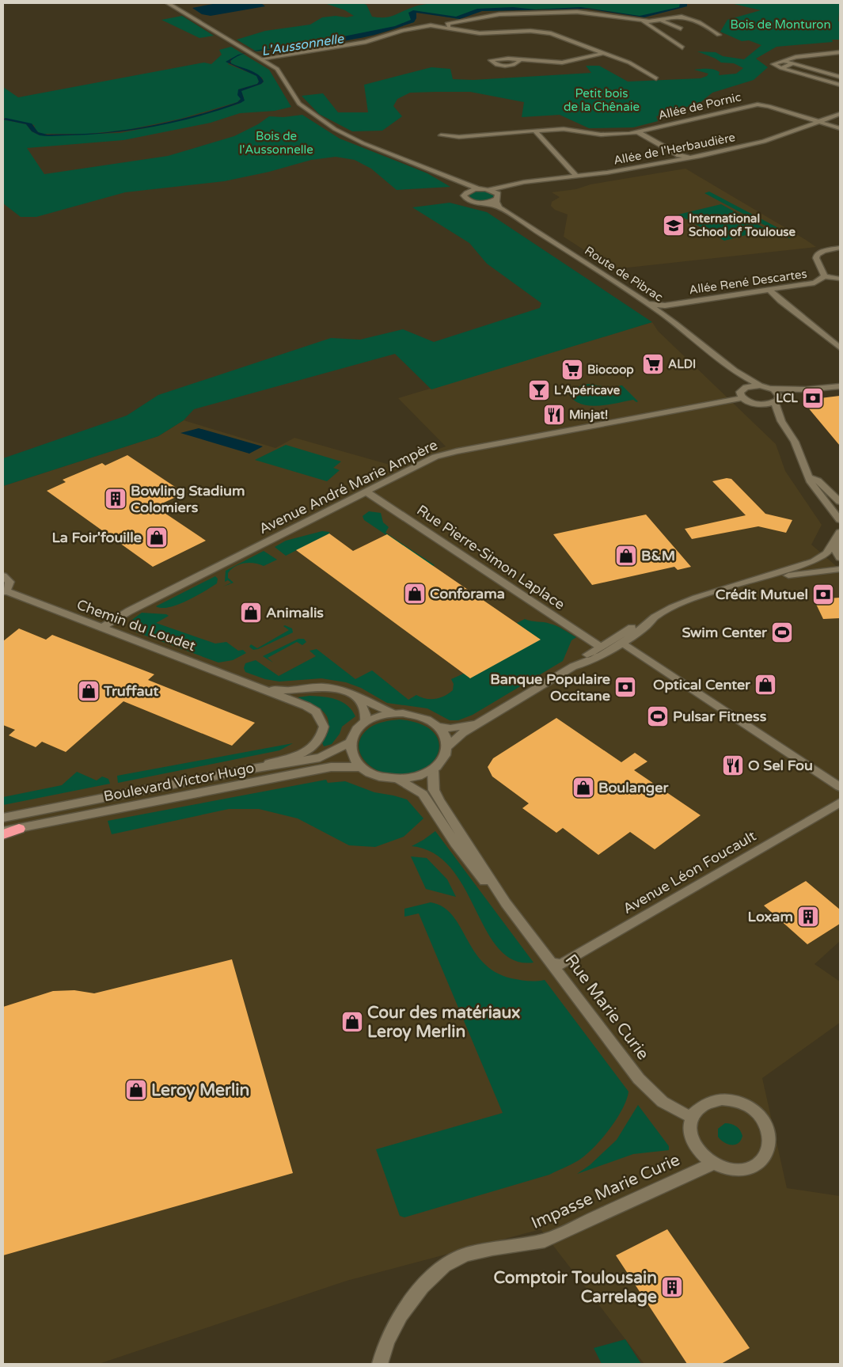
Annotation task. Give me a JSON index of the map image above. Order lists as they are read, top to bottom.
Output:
{
  "streets": {
    "street": [
      "Allée de Pornic",
      "Allée de l'Herbaudière",
      "Route de Pibrac",
      "Allée René Descartes",
      "Avenue André Marie Ampère",
      "Rue Pierre-Simon Laplace",
      "Chemin du Loudet",
      "Boulevard Victor Hugo",
      "Avenue Léon Foucault",
      "Rue Marie Curie",
      "Impasse Marie Curie"
    ]
  },
  "crossings": [
    ["Allée de Pornic", "Allée de l'Herbaudière"],
    ["Allée de l'Herbaudière", "Route de Pibrac"],
    ["Route de Pibrac", "Allée René Descartes"],
    ["Avenue André Marie Ampère", "Rue Pierre-Simon Laplace"],
    ["Avenue André Marie Ampère", "Chemin du Loudet"],
    ["Chemin du Loudet", "Boulevard Victor Hugo"],
    ["Chemin du Loudet", "Rue Marie Curie"],
    ["Boulevard Victor Hugo", "Rue Marie Curie"],
    ["Avenue Léon Foucault", "Rue Marie Curie"],
    ["Rue Marie Curie", "Impasse Marie Curie"]
  ],
  "water": ["L'Aussonnelle"],
  "parks": ["Bois de Monturon", "Petit bois de la Chênaie", "Bois de l'Aussonnelle"],
  "places": {
    "school or university": ["International School of Toulouse"],
    "supermarket": ["ALDI", "Biocoop"],
    "bar": ["L'Apéricave"],
    "bank": ["LCL", "Crédit Mutuel", "Banque Populaire Occitane"],
    "restaurant": ["Minjat!", "O Sel Fou"],
    "building": ["Bowling Stadium Colomiers", "Loxam", "Comptoir Toulousain Carrelage"],
    "shop": [
      "La Foir'fouille",
      "B&M",
      "Conforama",
      "Animalis",
      "Optical Center",
      "Truffaut",
      "Boulanger",
      "Cour des matériaux Leroy Merlin",
      "Leroy Merlin"
    ],
    "sports": ["Swim Center", "Pulsar Fitness"]
  }
}
